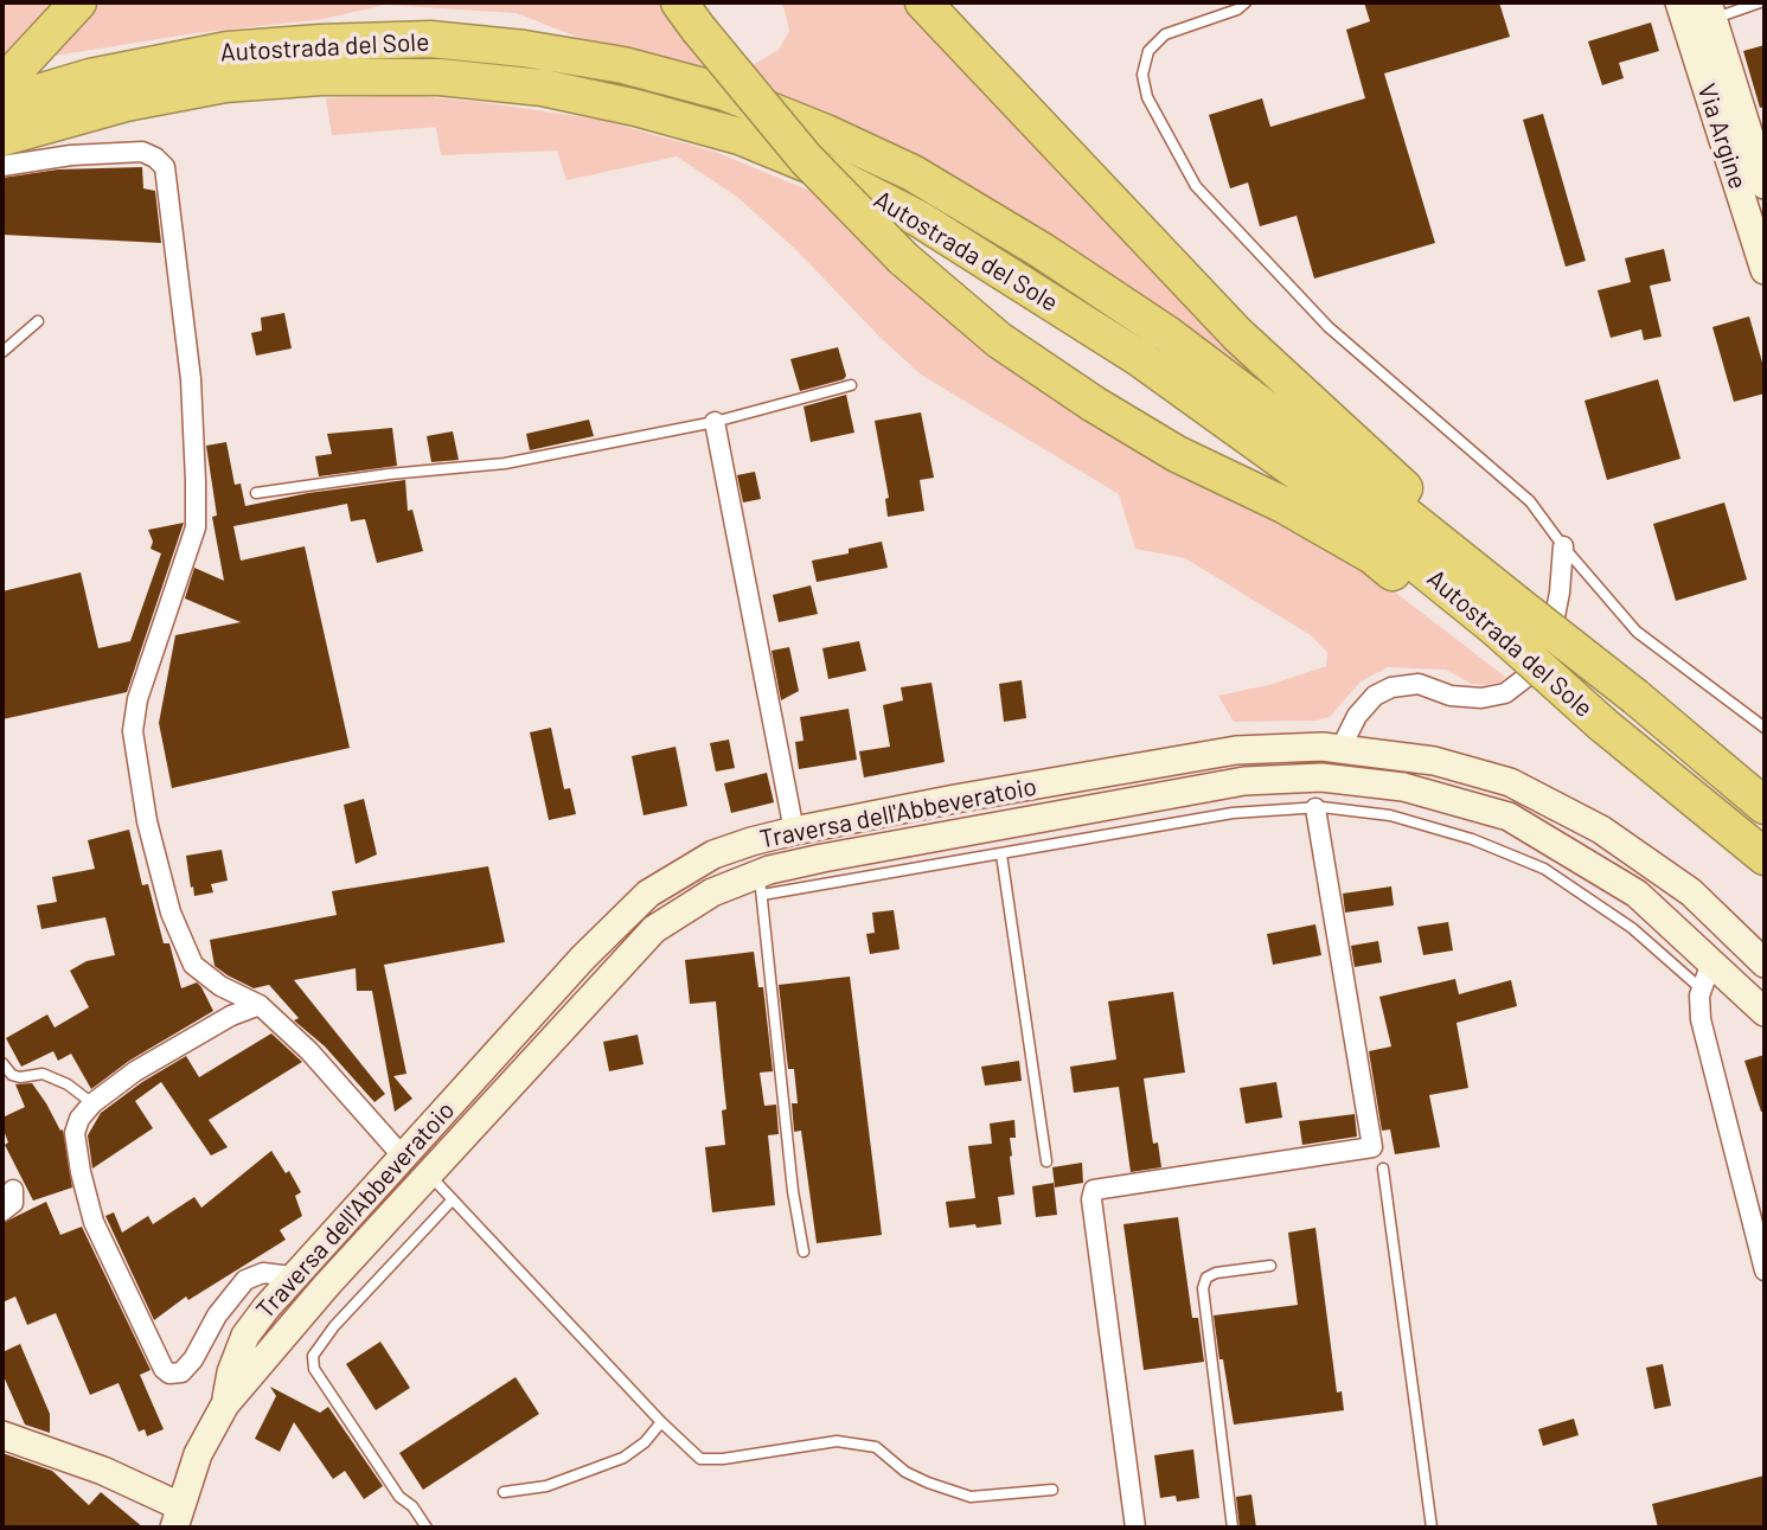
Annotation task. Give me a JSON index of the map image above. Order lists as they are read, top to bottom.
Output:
{
  "streets": {
    "highway": ["Autostrada del Sole"],
    "street": ["Via Argine", "Traversa dell'Abbeveratoio"]
  }
}
